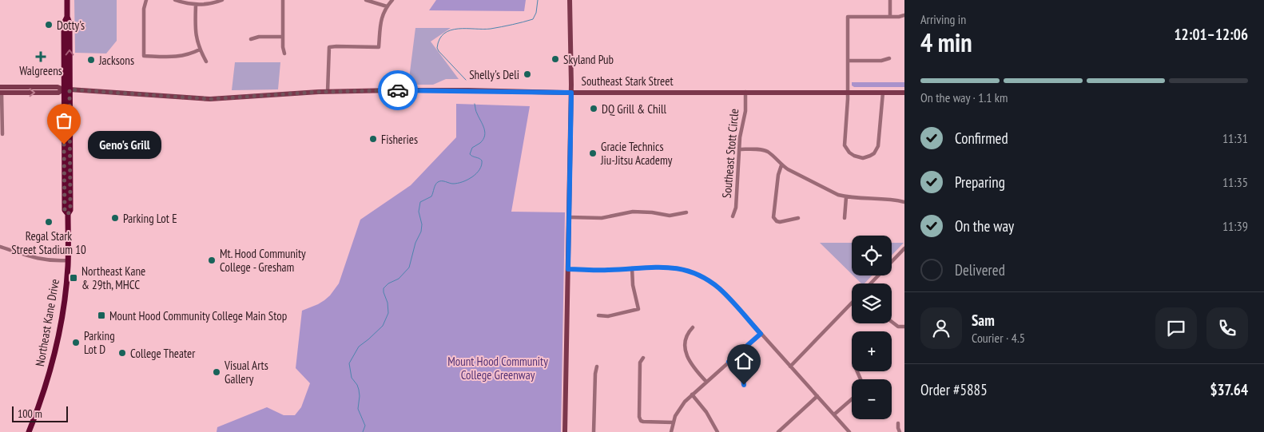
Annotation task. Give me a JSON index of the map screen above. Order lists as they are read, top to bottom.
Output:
{
  "streets": {
    "main road": ["Southeast Stark Street", "Northeast Kane Drive"],
    "street": ["Southeast Stott Circle"]
  },
  "crossings": [
    ["Southeast Stark Street", "Southeast Stott Circle"],
    ["Southeast Stark Street", "Northeast Kane Drive"]
  ],
  "parks": ["Mount Hood Community College Greenway"],
  "places": {
    "other": [
      "Dotty's",
      "Skyland Pub",
      "Jacksons",
      "Shelly's Deli",
      "DQ Grill & Chill",
      "Fisheries",
      "Geno's Grill",
      "Gracie Technics Jiu-Jitsu Academy",
      "Parking Lot E",
      "Regal Stark Street Stadium 10",
      "Mt. Hood Community College - Gresham",
      "Parking Lot D",
      "College Theater",
      "Visual Arts Gallery"
    ],
    "health": ["Walgreens"],
    "transit": ["Northeast Kane & 29th, MHCC", "Mount Hood Community College Main Stop"]
  },
  "scale_bar": "100 m",
  "page": {
    "heading": ["4 min", "Arriving in", "12:01–12:06"],
    "panel": [
      "Sam",
      "Courier · 4.5",
      "Order #5885",
      "$37.64"
    ],
    "bar": "On the way · 1.1 km",
    "list": [
      ["Confirmed", "11:31"],
      ["Preparing", "11:35"],
      ["On the way", "11:39"],
      "Delivered"
    ],
    "bubble": "Geno's Grill",
    "map_buttons": ["+", "−"],
    "scale": "100 m"
  }
}
